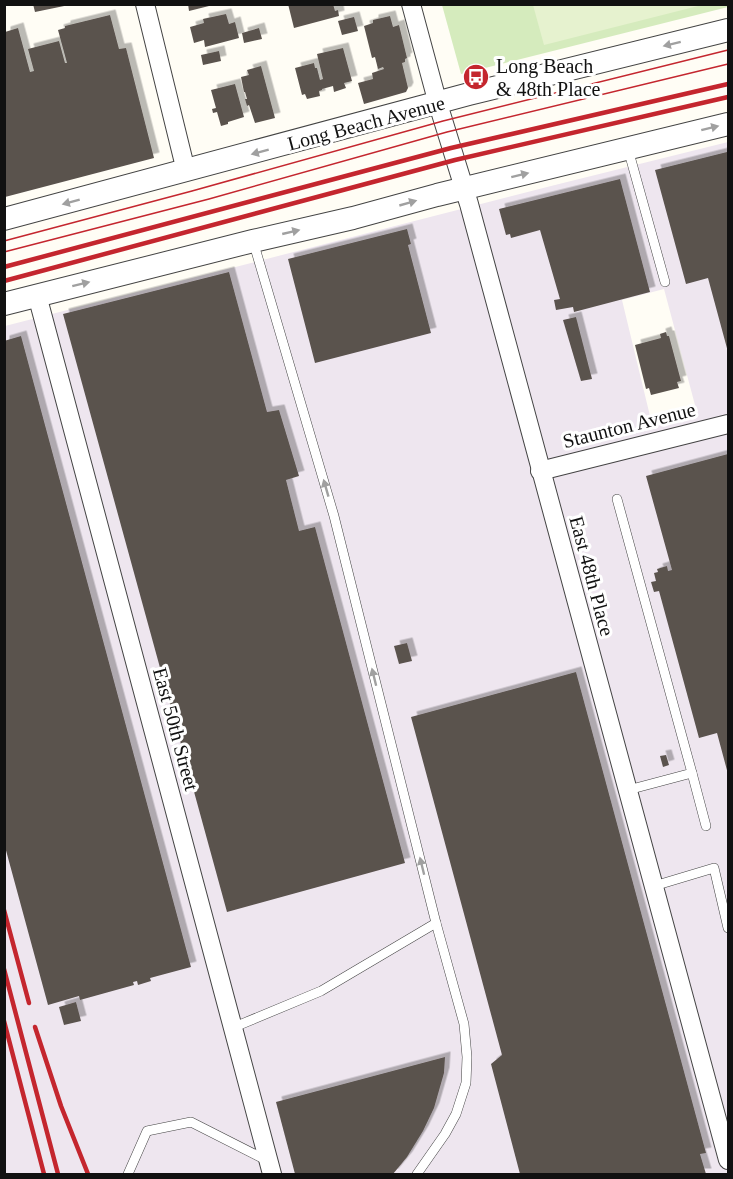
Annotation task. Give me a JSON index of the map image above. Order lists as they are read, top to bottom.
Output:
{
  "streets": {
    "street": [
      "Long Beach Avenue",
      "Staunton Avenue",
      "East 48th Place",
      "East 50th Street"
    ]
  },
  "crossings": [
    ["Long Beach Avenue", "East 48th Place"],
    ["Staunton Avenue", "East 48th Place"]
  ],
  "places": {
    "bus stop": ["Long Beach & 48th Place"]
  }
}
